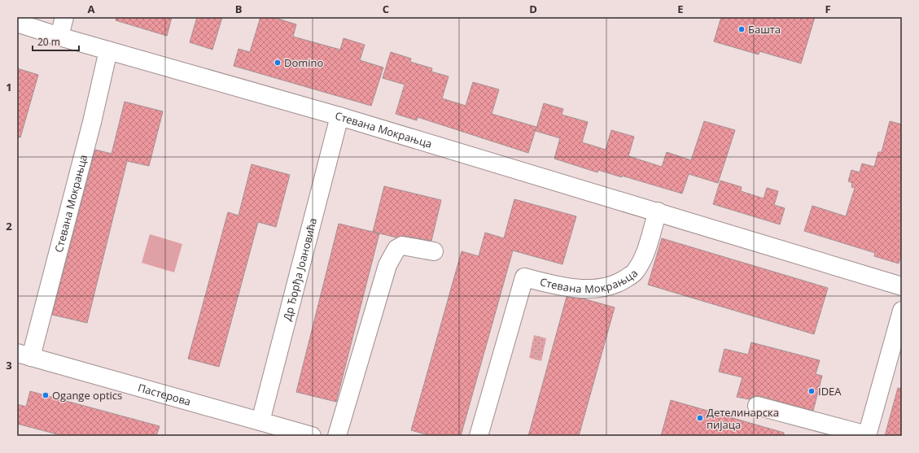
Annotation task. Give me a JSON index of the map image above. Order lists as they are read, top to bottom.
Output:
{
  "streets": {
    "street": ["Стевана Мокрањца", "Др Ђорђа Јоановића", "Пастерова"]
  },
  "crossings": [
    ["Стевана Мокрањца", "Др Ђорђа Јоановића"],
    ["Стевана Мокрањца", "Пастерова"],
    ["Др Ђорђа Јоановића", "Пастерова"]
  ],
  "places": [
    "Башта",
    "Domino",
    "IDEA",
    "Ogange optics",
    "Детелинарска пијаца"
  ],
  "scale_bar": "20 m",
  "grid": {
    "columns": [
      "A",
      "B",
      "C",
      "D",
      "E",
      "F"
    ],
    "rows": ["1", "2", "3"]
  }
}
